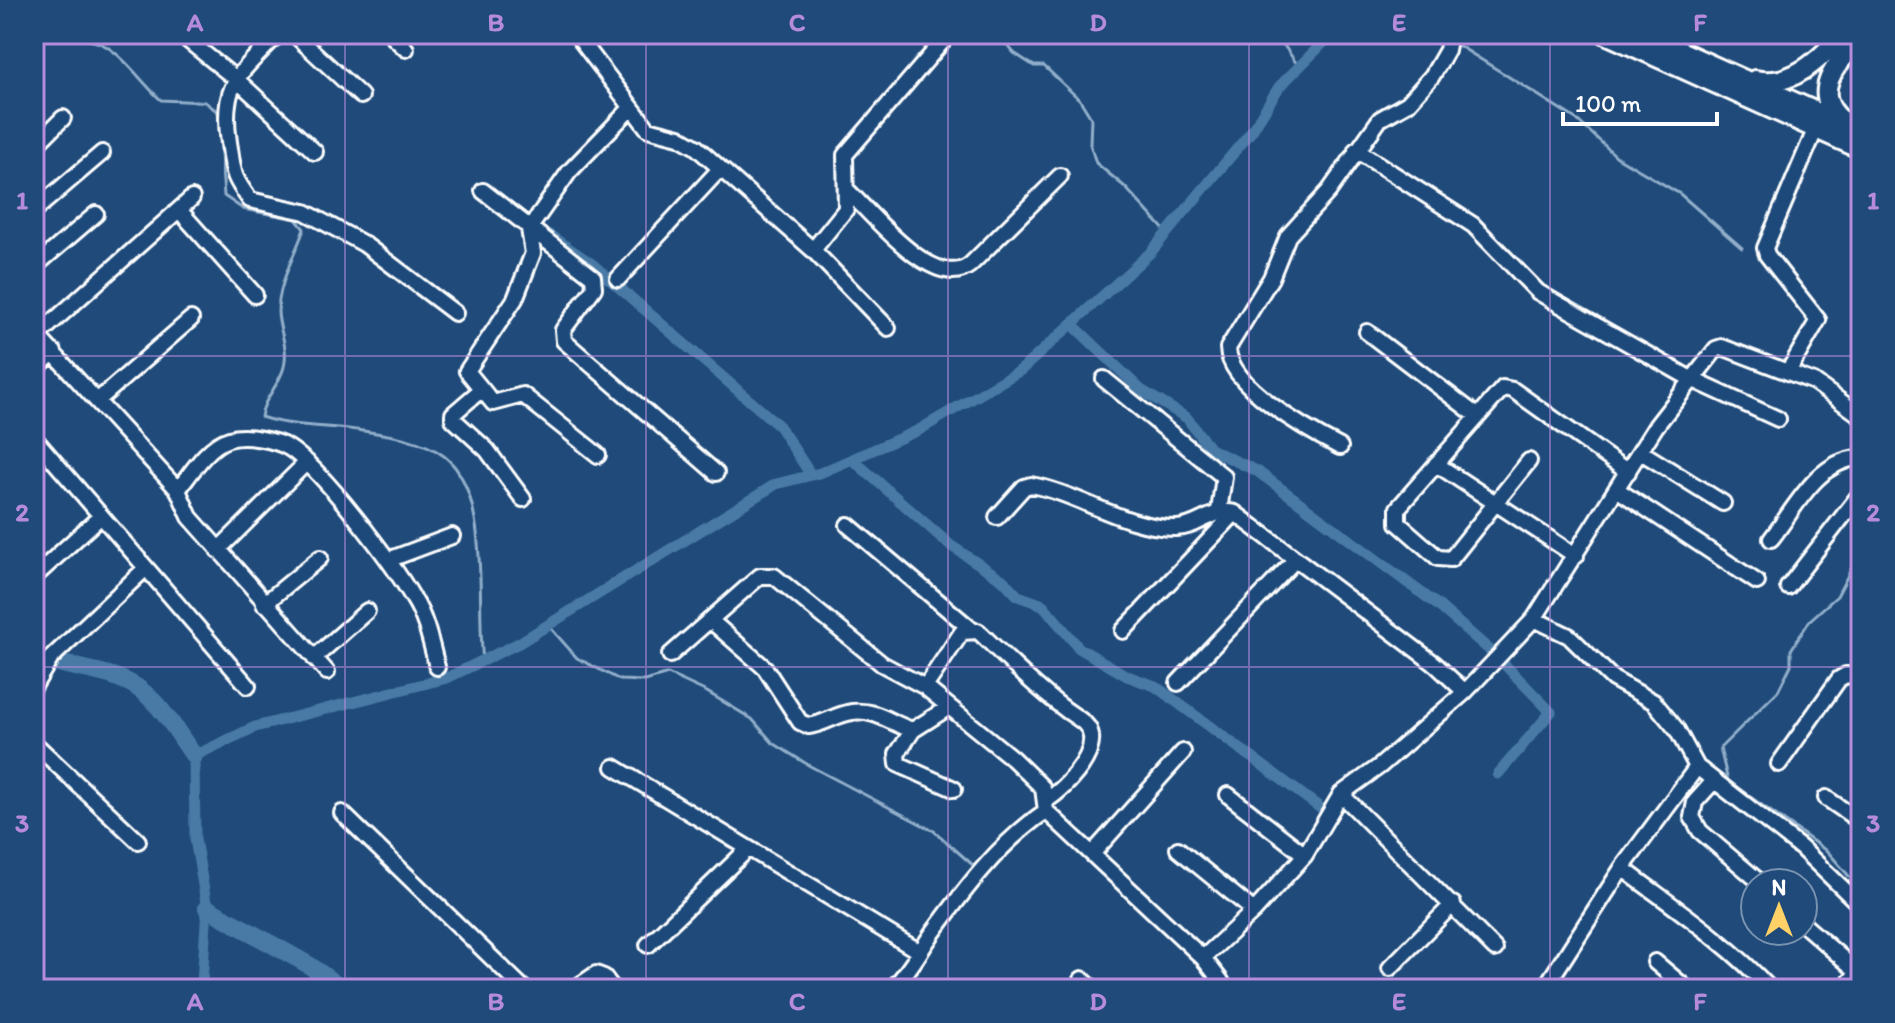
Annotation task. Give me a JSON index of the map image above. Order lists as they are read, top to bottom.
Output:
{
  "scale_bar": "100 m",
  "north": "top",
  "grid": {
    "columns": [
      "A",
      "B",
      "C",
      "D",
      "E",
      "F"
    ],
    "rows": ["1", "2", "3"]
  }
}
